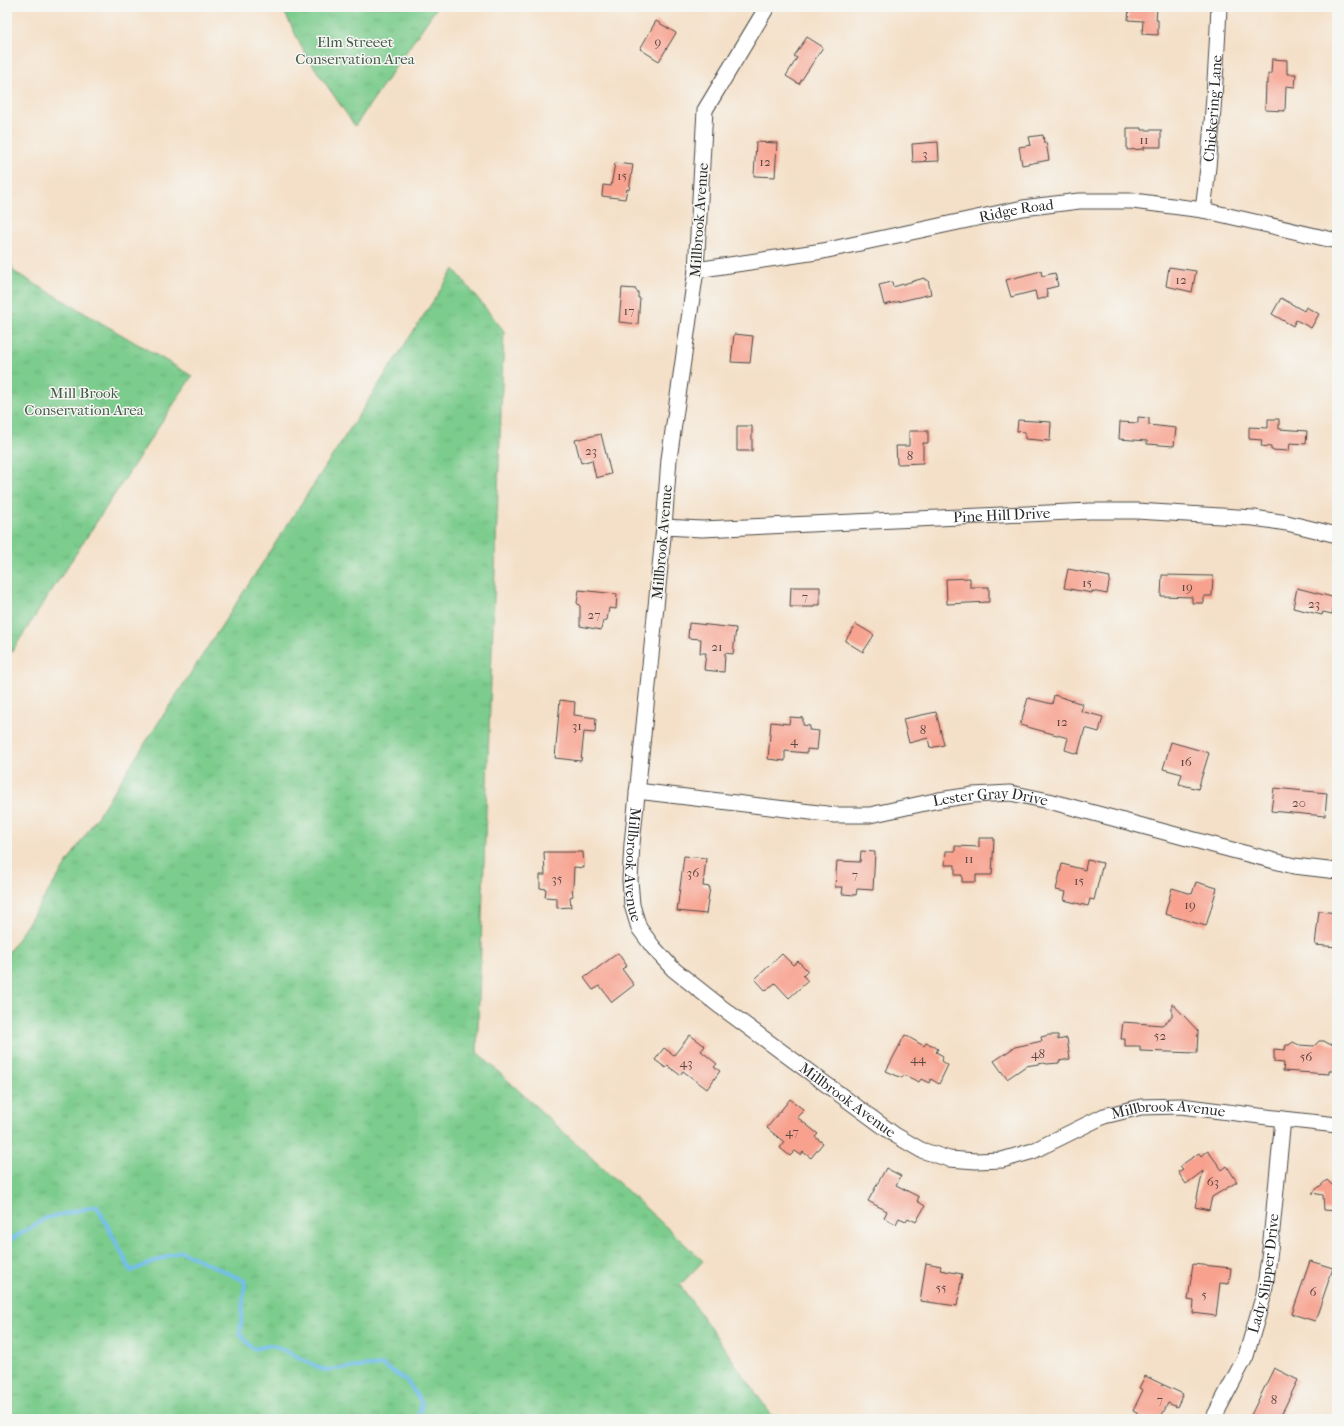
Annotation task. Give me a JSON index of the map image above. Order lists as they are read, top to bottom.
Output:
{
  "streets": {
    "street": [
      "Chickering Lane",
      "Ridge Road",
      "Millbrook Avenue",
      "Pine Hill Drive",
      "Lester Gray Drive",
      "Lady Slipper Drive"
    ]
  },
  "crossings": [
    ["Chickering Lane", "Ridge Road"],
    ["Ridge Road", "Millbrook Avenue"],
    ["Millbrook Avenue", "Pine Hill Drive"],
    ["Millbrook Avenue", "Lester Gray Drive"],
    ["Millbrook Avenue", "Lady Slipper Drive"]
  ],
  "parks": ["Elm Streeet Conservation Area", "Mill Brook Conservation Area"],
  "house_numbers": [
    "9",
    "11",
    "3",
    "12",
    "15",
    "12",
    "17",
    "23",
    "8",
    "15",
    "19",
    "7",
    "23",
    "27",
    "21",
    "12",
    "31",
    "8",
    "4",
    "16",
    "20",
    "11",
    "36",
    "7",
    "35",
    "15",
    "19",
    "52",
    "48",
    "56",
    "44",
    "43",
    "47",
    "63",
    "55",
    "6",
    "5",
    "7",
    "8"
  ]
}
